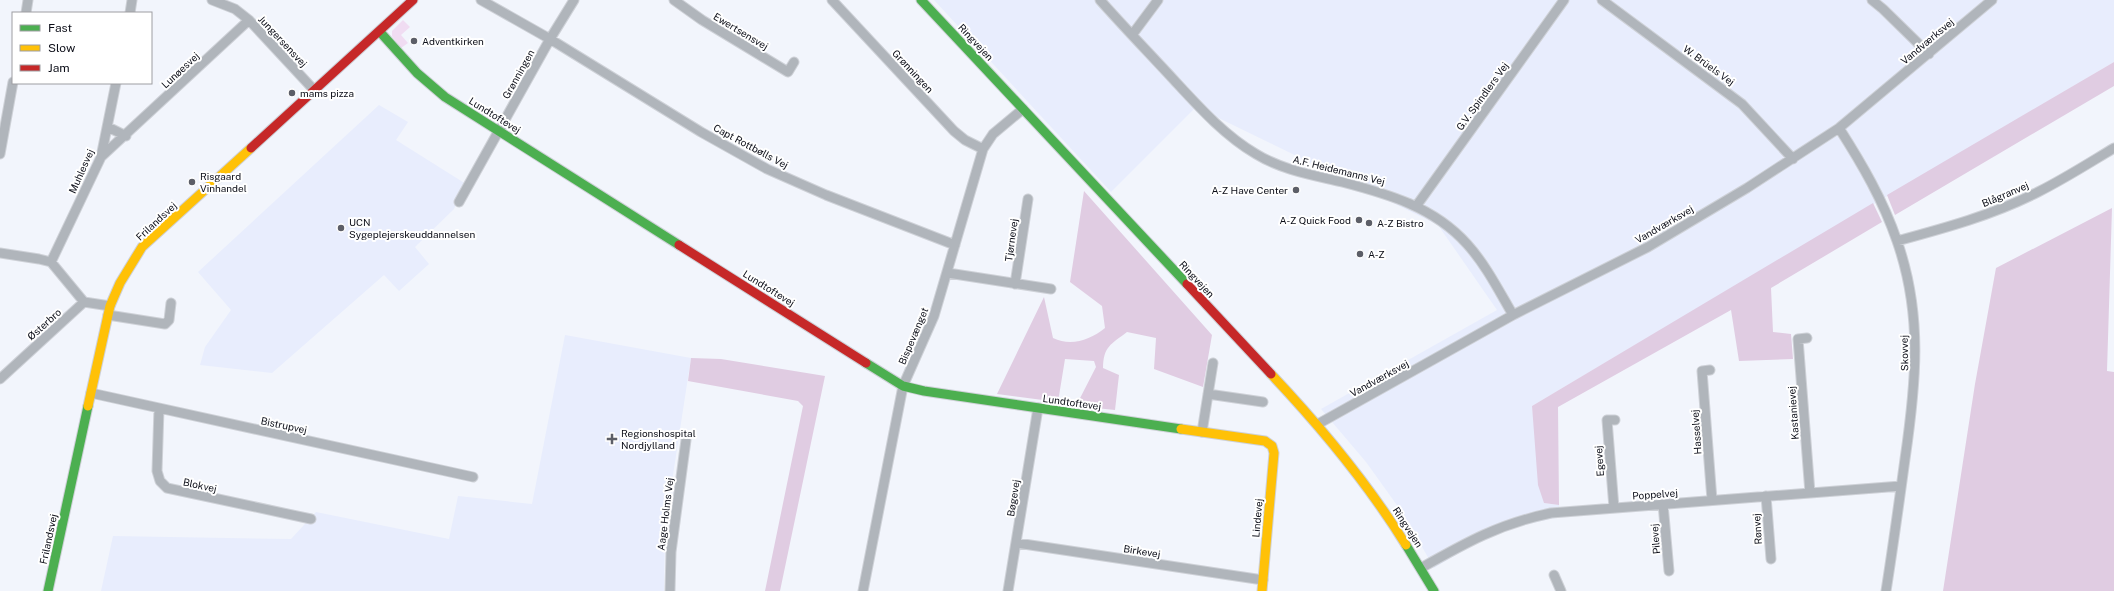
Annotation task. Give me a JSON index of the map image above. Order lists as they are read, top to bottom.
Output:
{
  "streets": {
    "street": [
      "Ewertsensvej",
      "Jungersensvej",
      "Vandværksvej",
      "Ringvejen",
      "W. Brüels Vej",
      "Lunøesvej",
      "Grønningen",
      "G.V. Spindlers Vej",
      "Lundtoftevej",
      "Capt Rottbølls Vej",
      "A.F. Heidemanns Vej",
      "Muhlesvej",
      "Blågranvej",
      "Frilandsvej",
      "Tjørnevej",
      "Østerbro",
      "Bispevænget",
      "Skovvej",
      "Kastanievej",
      "Bistrupvej",
      "Hasselvej",
      "Egevej",
      "Blokvej",
      "Poppelvej",
      "Bøgevej",
      "Aage Holms Vej",
      "Lindevej",
      "Rønvej",
      "Pilevej",
      "Birkevej"
    ]
  },
  "crossings": [
    ["Jungersensvej", "Lunøesvej"],
    ["Jungersensvej", "Frilandsvej"],
    ["Vandværksvej", "Ringvejen"],
    ["Vandværksvej", "W. Brüels Vej"],
    ["Vandværksvej", "A.F. Heidemanns Vej"],
    ["Vandværksvej", "Skovvej"],
    ["Ringvejen", "Bispevænget"],
    ["Ringvejen", "Poppelvej"],
    ["Lunøesvej", "Muhlesvej"],
    ["Grønningen", "Lundtoftevej"],
    ["Grønningen", "Capt Rottbølls Vej"],
    ["Grønningen", "Bispevænget"],
    ["G.V. Spindlers Vej", "A.F. Heidemanns Vej"],
    ["Lundtoftevej", "Frilandsvej"],
    ["Lundtoftevej", "Bispevænget"],
    ["Lundtoftevej", "Bøgevej"],
    ["Lundtoftevej", "Lindevej"],
    ["Capt Rottbølls Vej", "Bispevænget"],
    ["Blågranvej", "Skovvej"],
    ["Frilandsvej", "Bistrupvej"],
    ["Skovvej", "Poppelvej"],
    ["Kastanievej", "Poppelvej"],
    ["Bistrupvej", "Blokvej"],
    ["Hasselvej", "Poppelvej"],
    ["Egevej", "Poppelvej"],
    ["Poppelvej", "Rønvej"],
    ["Poppelvej", "Pilevej"],
    ["Bøgevej", "Birkevej"],
    ["Lindevej", "Birkevej"]
  ],
  "places": {
    "other": [
      "Adventkirken",
      "mams pizza",
      "Risgaard Vinhandel",
      "A-Z Have Center",
      "A-Z Quick Food",
      "A-Z Bistro",
      "UCN Sygeplejerskeuddannelsen",
      "A-Z"
    ],
    "health": ["Regionshospital Nordjylland"]
  },
  "legend": ["Fast", "Slow", "Jam"]
}
